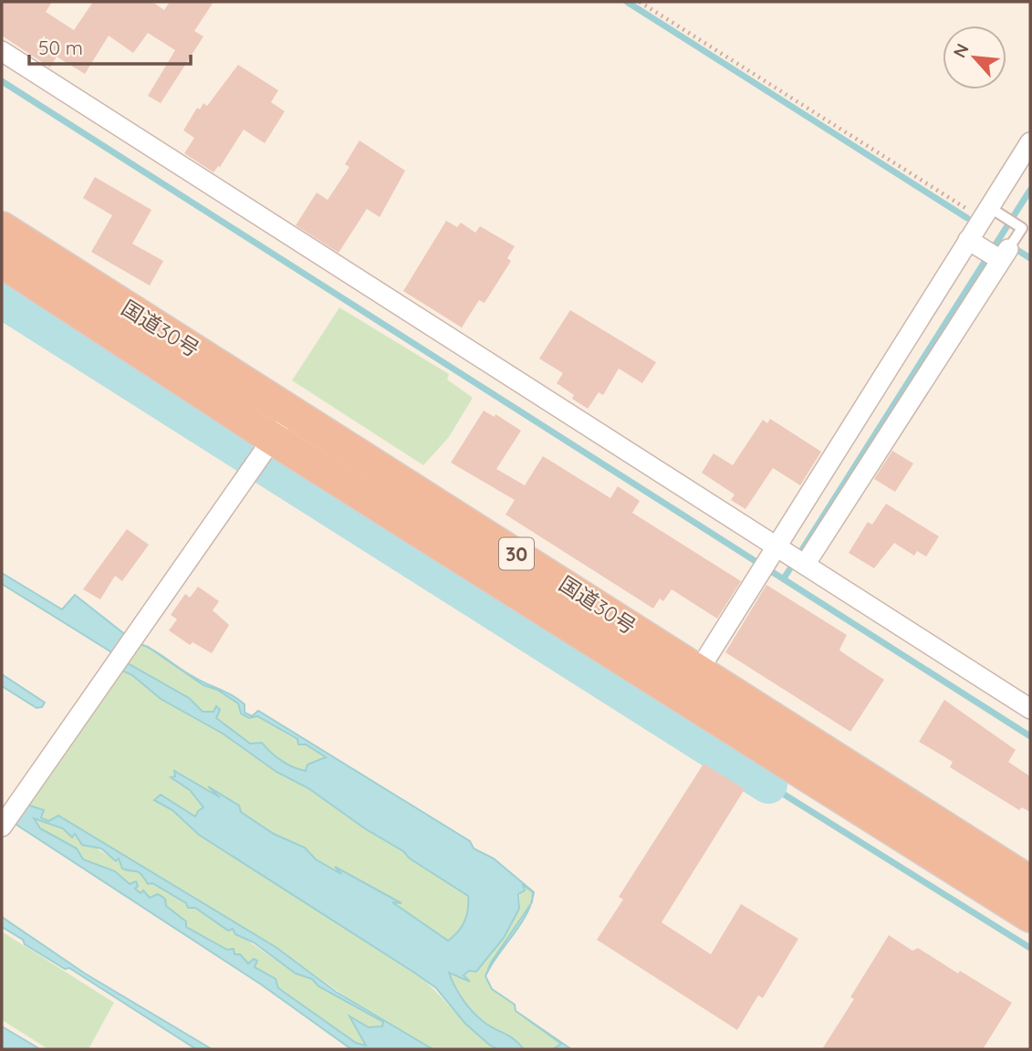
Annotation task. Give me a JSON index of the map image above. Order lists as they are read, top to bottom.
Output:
{
  "streets": {
    "highway": ["国道30号", "30"]
  },
  "scale_bar": "50 m",
  "north": "top left"
}
